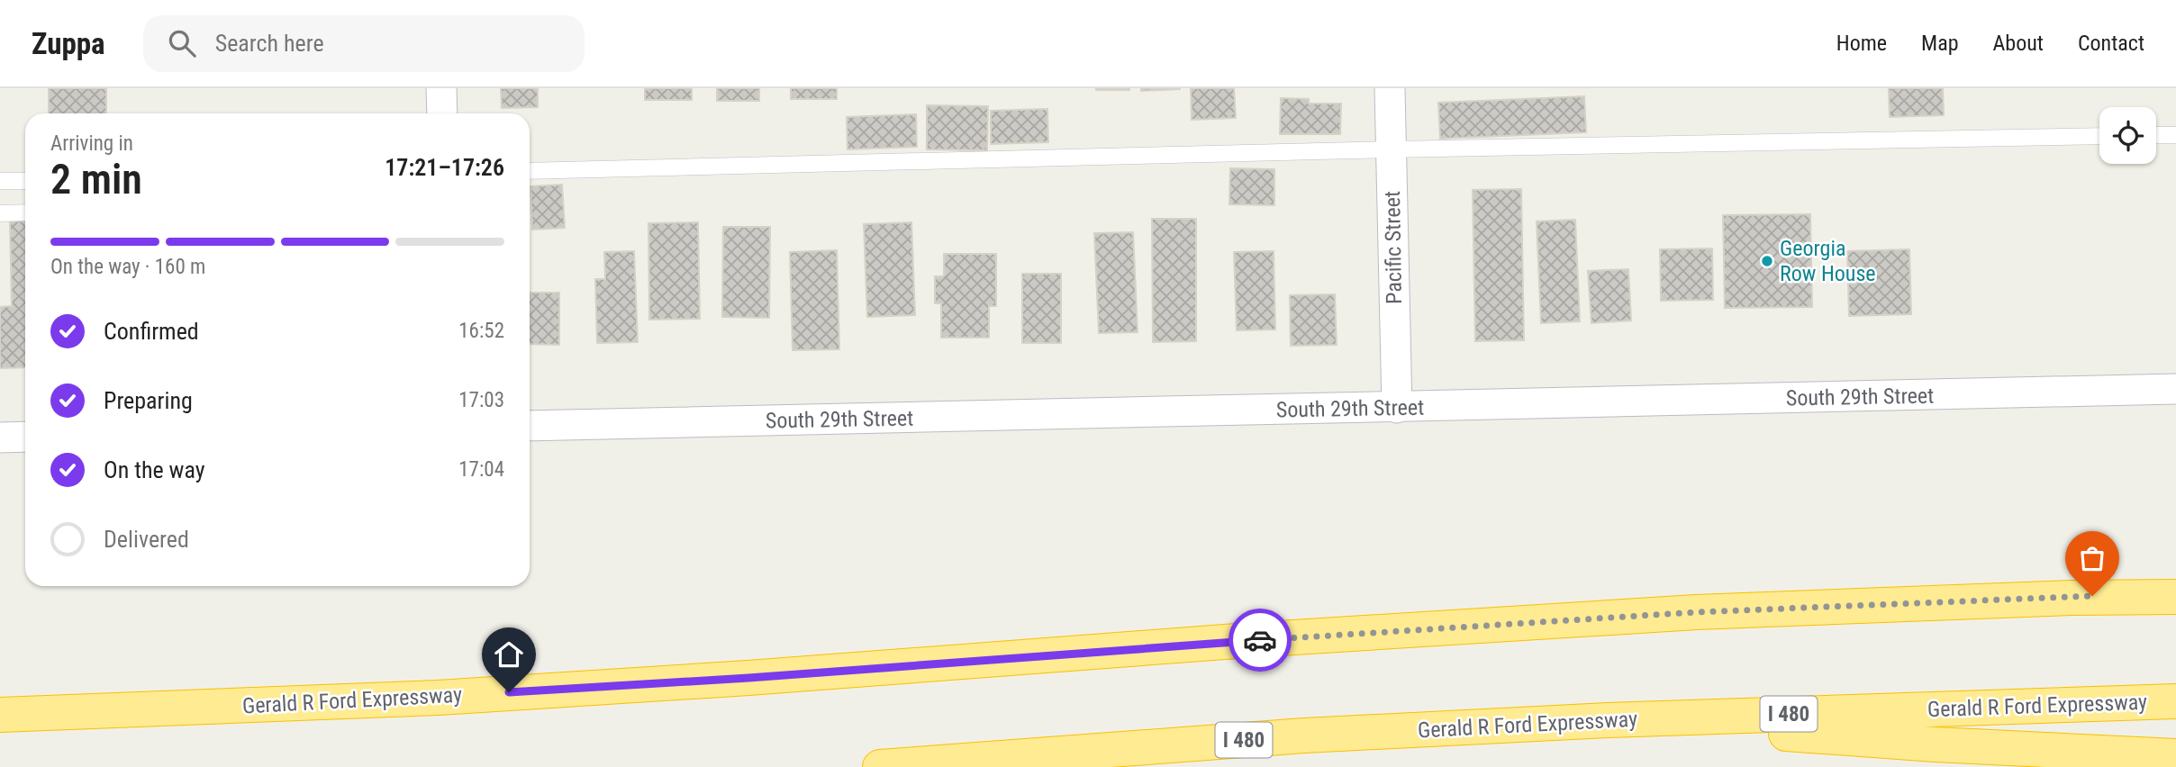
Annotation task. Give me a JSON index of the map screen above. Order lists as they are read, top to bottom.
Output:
{
  "streets": {
    "highway": ["Gerald R Ford Expressway", "I 480"],
    "street": ["Pacific Street", "South 29th Street"]
  },
  "crossings": [
    ["Pacific Street", "South 29th Street"]
  ],
  "places": ["Georgia Row House"],
  "page": {
    "header": "Zuppa",
    "search": "Search here",
    "nav": [
      "Home",
      "Map",
      "About",
      "Contact"
    ],
    "heading": ["2 min", "Arriving in", "17:21–17:26"],
    "bar": "On the way · 160 m",
    "list": [
      ["Confirmed", "16:52"],
      ["Preparing", "17:03"],
      ["On the way", "17:04"],
      "Delivered"
    ]
  }
}
